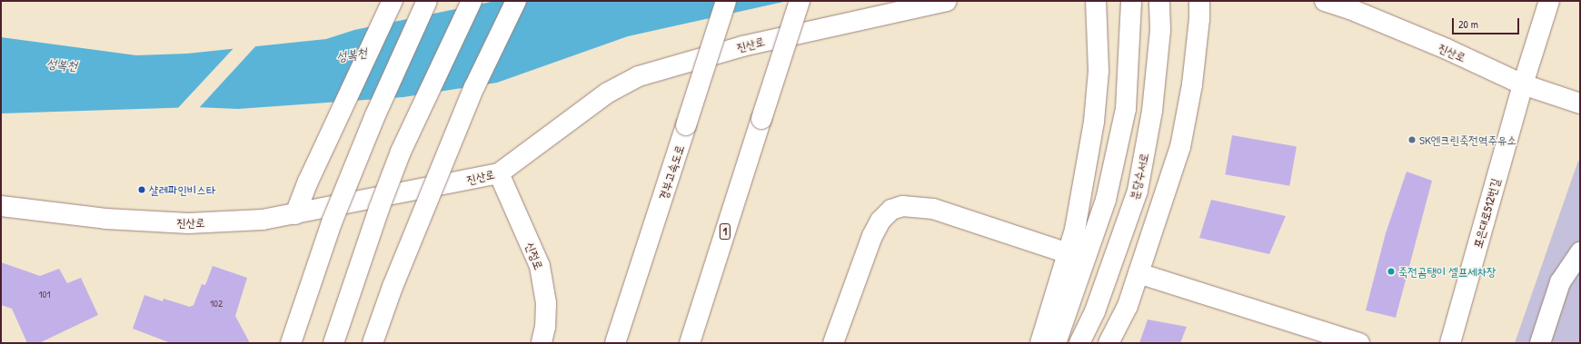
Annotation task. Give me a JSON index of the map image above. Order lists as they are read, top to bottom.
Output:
{
  "streets": {
    "main road": [
      "진산로",
      "경부고속도로",
      "분당수서로",
      "포은대로512번길",
      "1",
      "신정로"
    ]
  },
  "crossings": [
    ["진산로", "포은대로512번길"],
    ["진산로", "신정로"]
  ],
  "water": ["성복천"],
  "places": ["SK엔크린죽전역주유소", "샬레파인비스타", "죽전곰탱이 셀프세차장"],
  "house_numbers": ["101", "102"],
  "scale_bar": "20 m"
}
